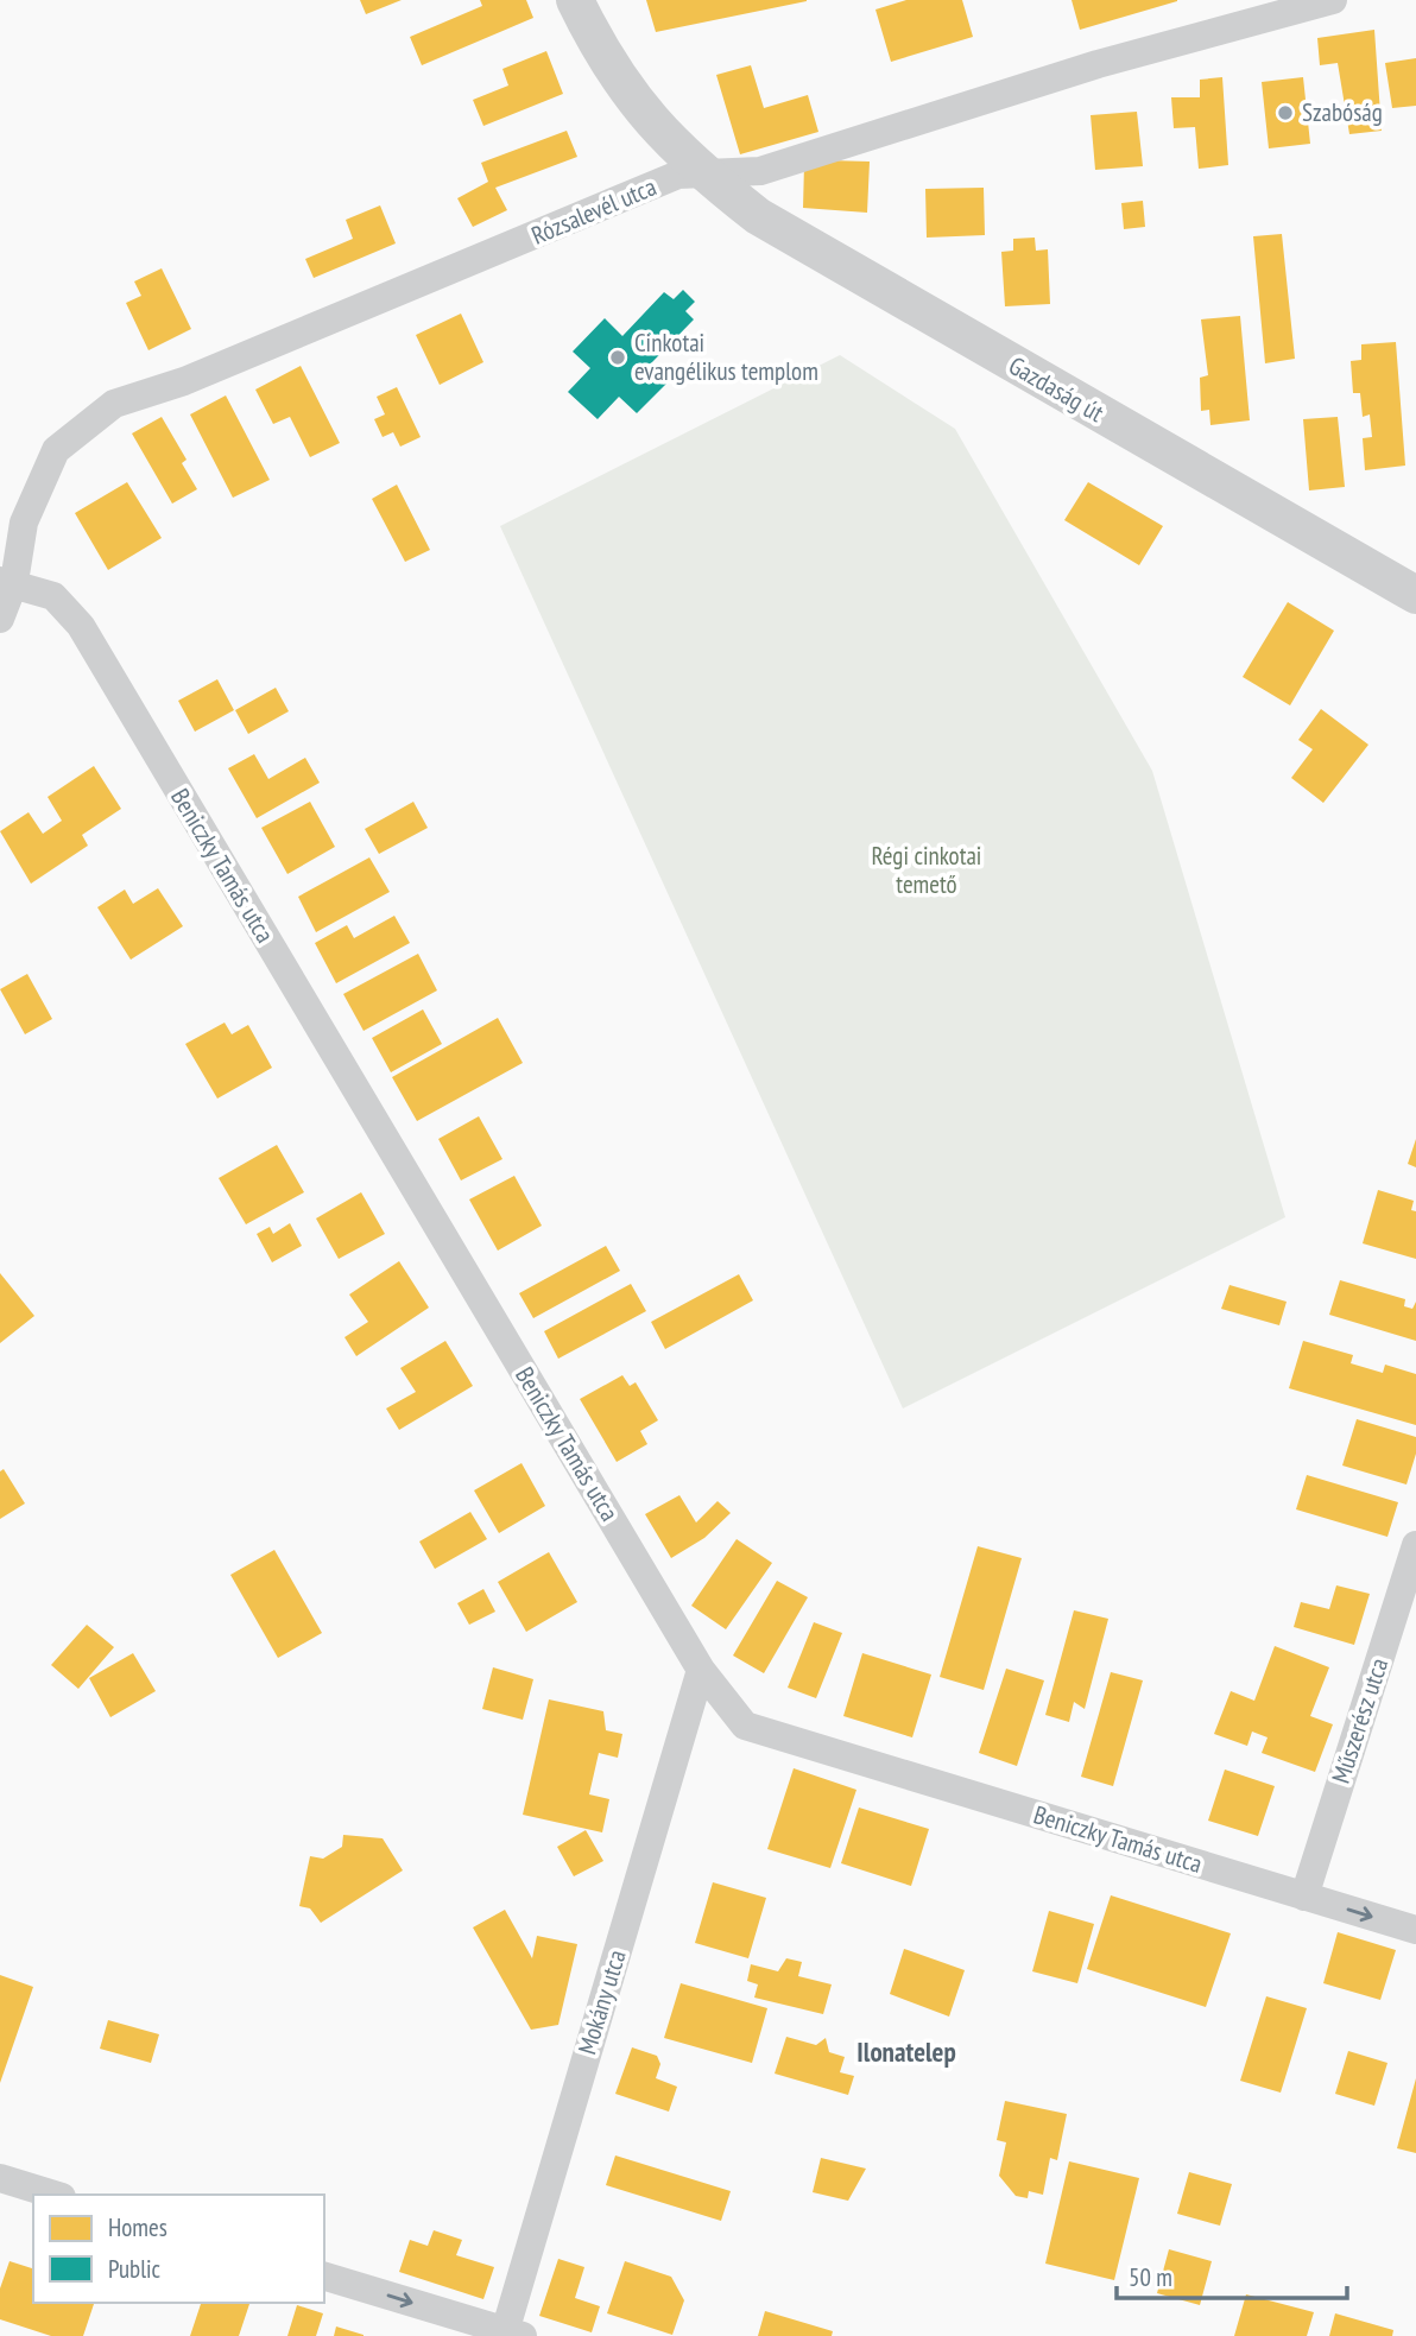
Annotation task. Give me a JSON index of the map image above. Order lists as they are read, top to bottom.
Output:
{
  "streets": {
    "street": [
      "Rózsalevél utca",
      "Gazdaság út",
      "Beniczky Tamás utca",
      "Műszerész utca",
      "Mokány utca"
    ]
  },
  "crossings": [
    ["Rózsalevél utca", "Gazdaság út"],
    ["Rózsalevél utca", "Beniczky Tamás utca"],
    ["Beniczky Tamás utca", "Műszerész utca"],
    ["Beniczky Tamás utca", "Mokány utca"]
  ],
  "districts": ["Ilonatelep"],
  "parks": ["Régi cinkotai temető"],
  "places": ["Szabóság", "Cinkotai evangélikus templom"],
  "legend": ["Homes", "Public"],
  "scale_bar": "50 m"
}
